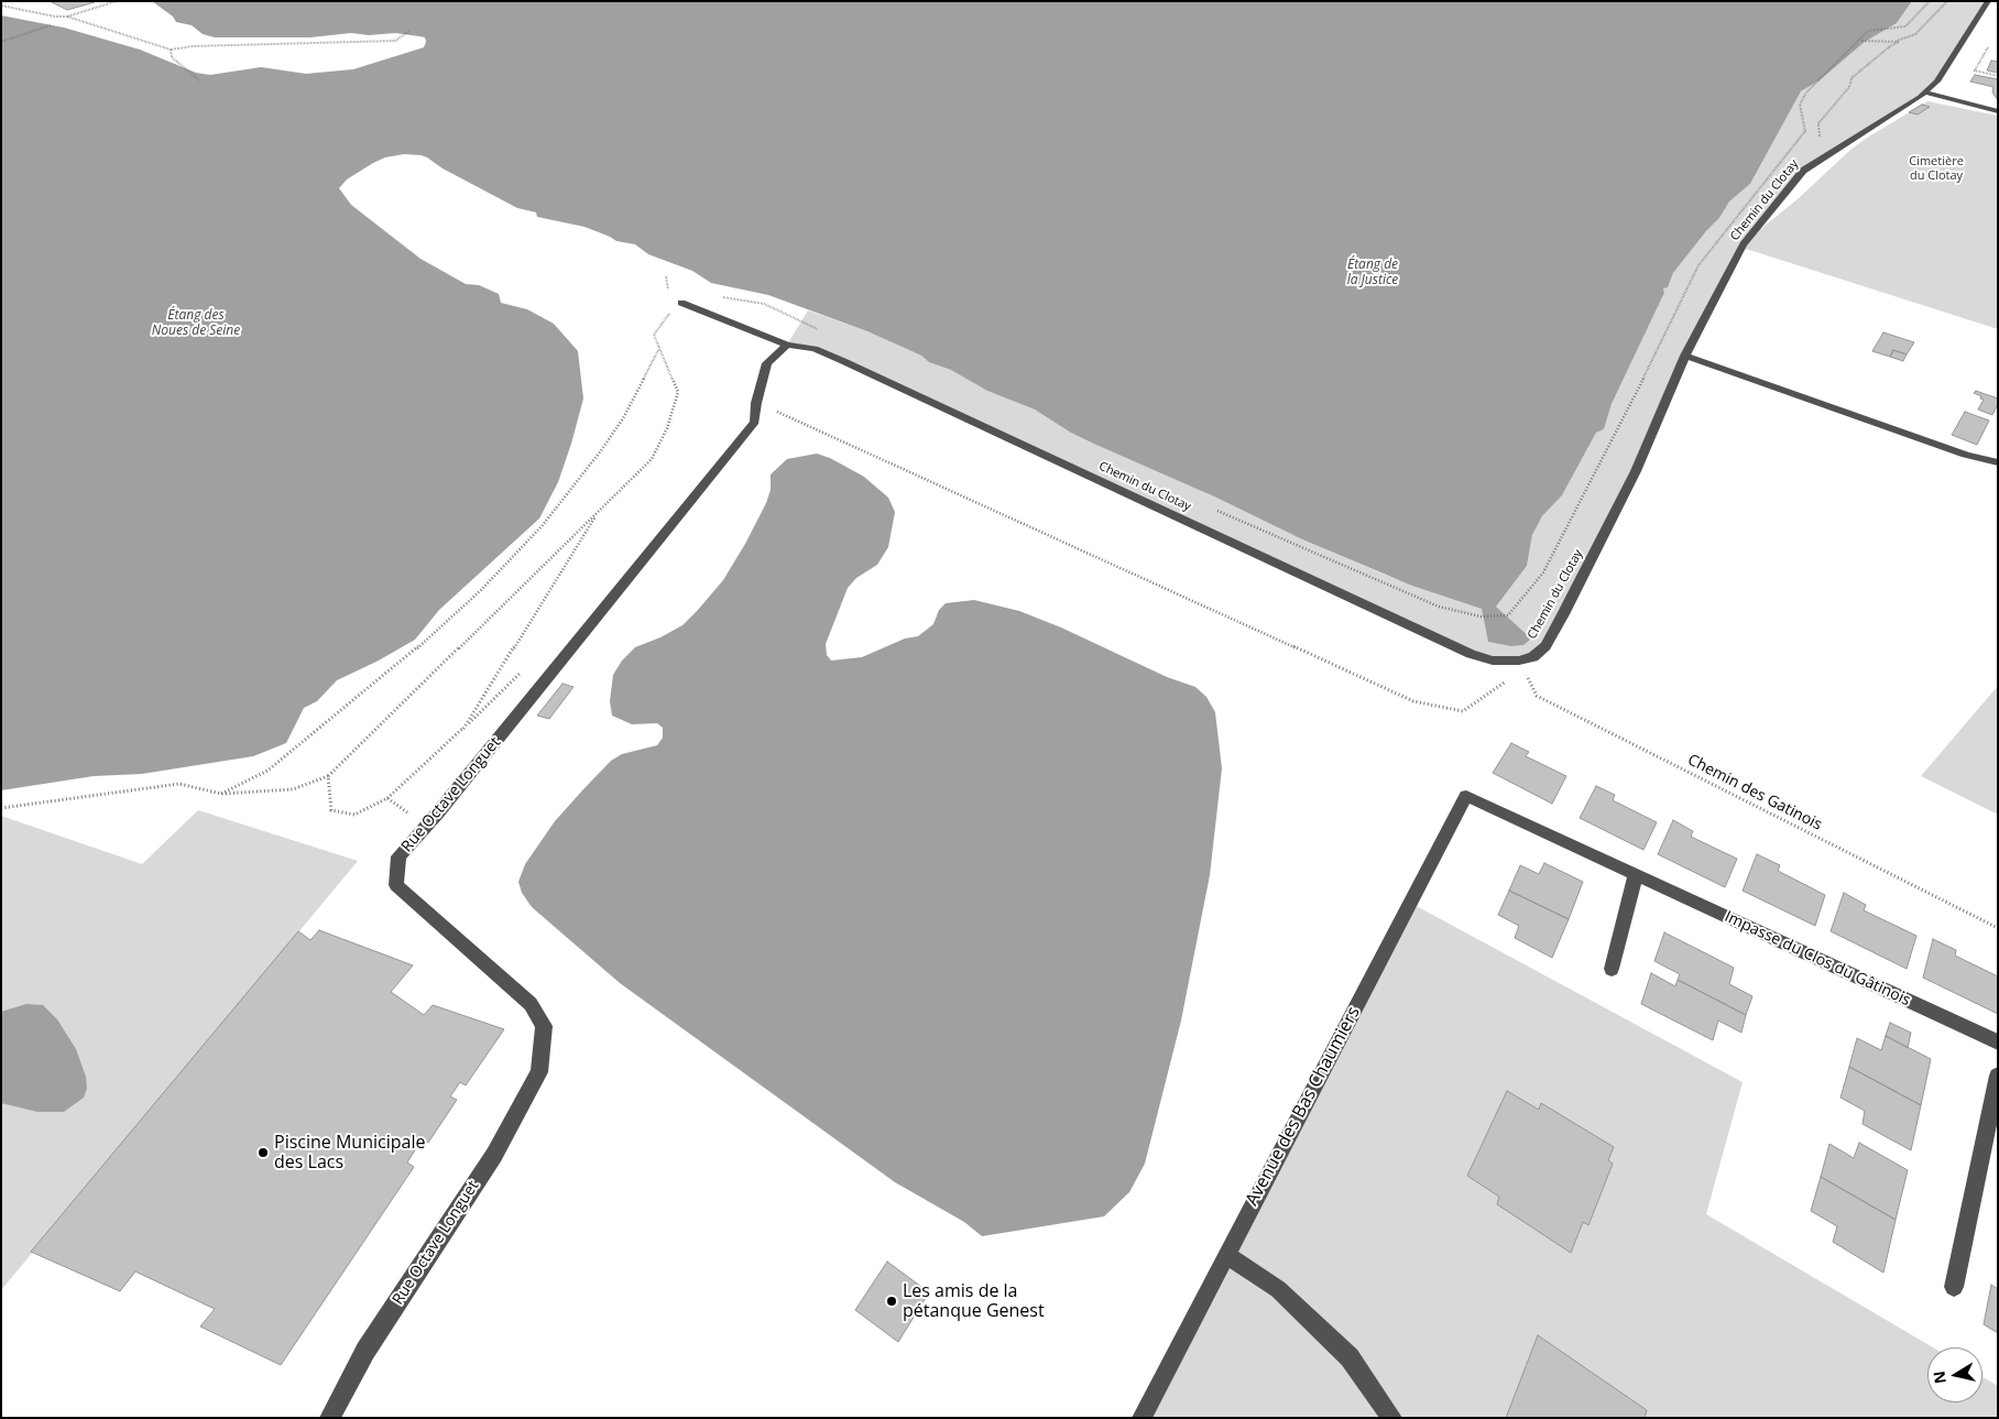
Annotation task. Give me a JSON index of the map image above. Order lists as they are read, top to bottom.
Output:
{
  "streets": {
    "street": [
      "Chemin du Clotay",
      "Rue Octave Longuet",
      "Impasse du Clos du Gâtinois",
      "Avenue des Bas Chaumiers"
    ],
    "path": ["Chemin des Gatinois"]
  },
  "crossings": [
    ["Chemin du Clotay", "Chemin des Gatinois"],
    ["Chemin du Clotay", "Rue Octave Longuet"],
    ["Impasse du Clos du Gâtinois", "Avenue des Bas Chaumiers"]
  ],
  "water": ["Étang de la Justice", "Étang des Noues de Seine"],
  "parks": ["Cimetière du Clotay"],
  "places": ["Piscine Municipale des Lacs", "Les amis de la pétanque Genest"],
  "north": "left"
}
